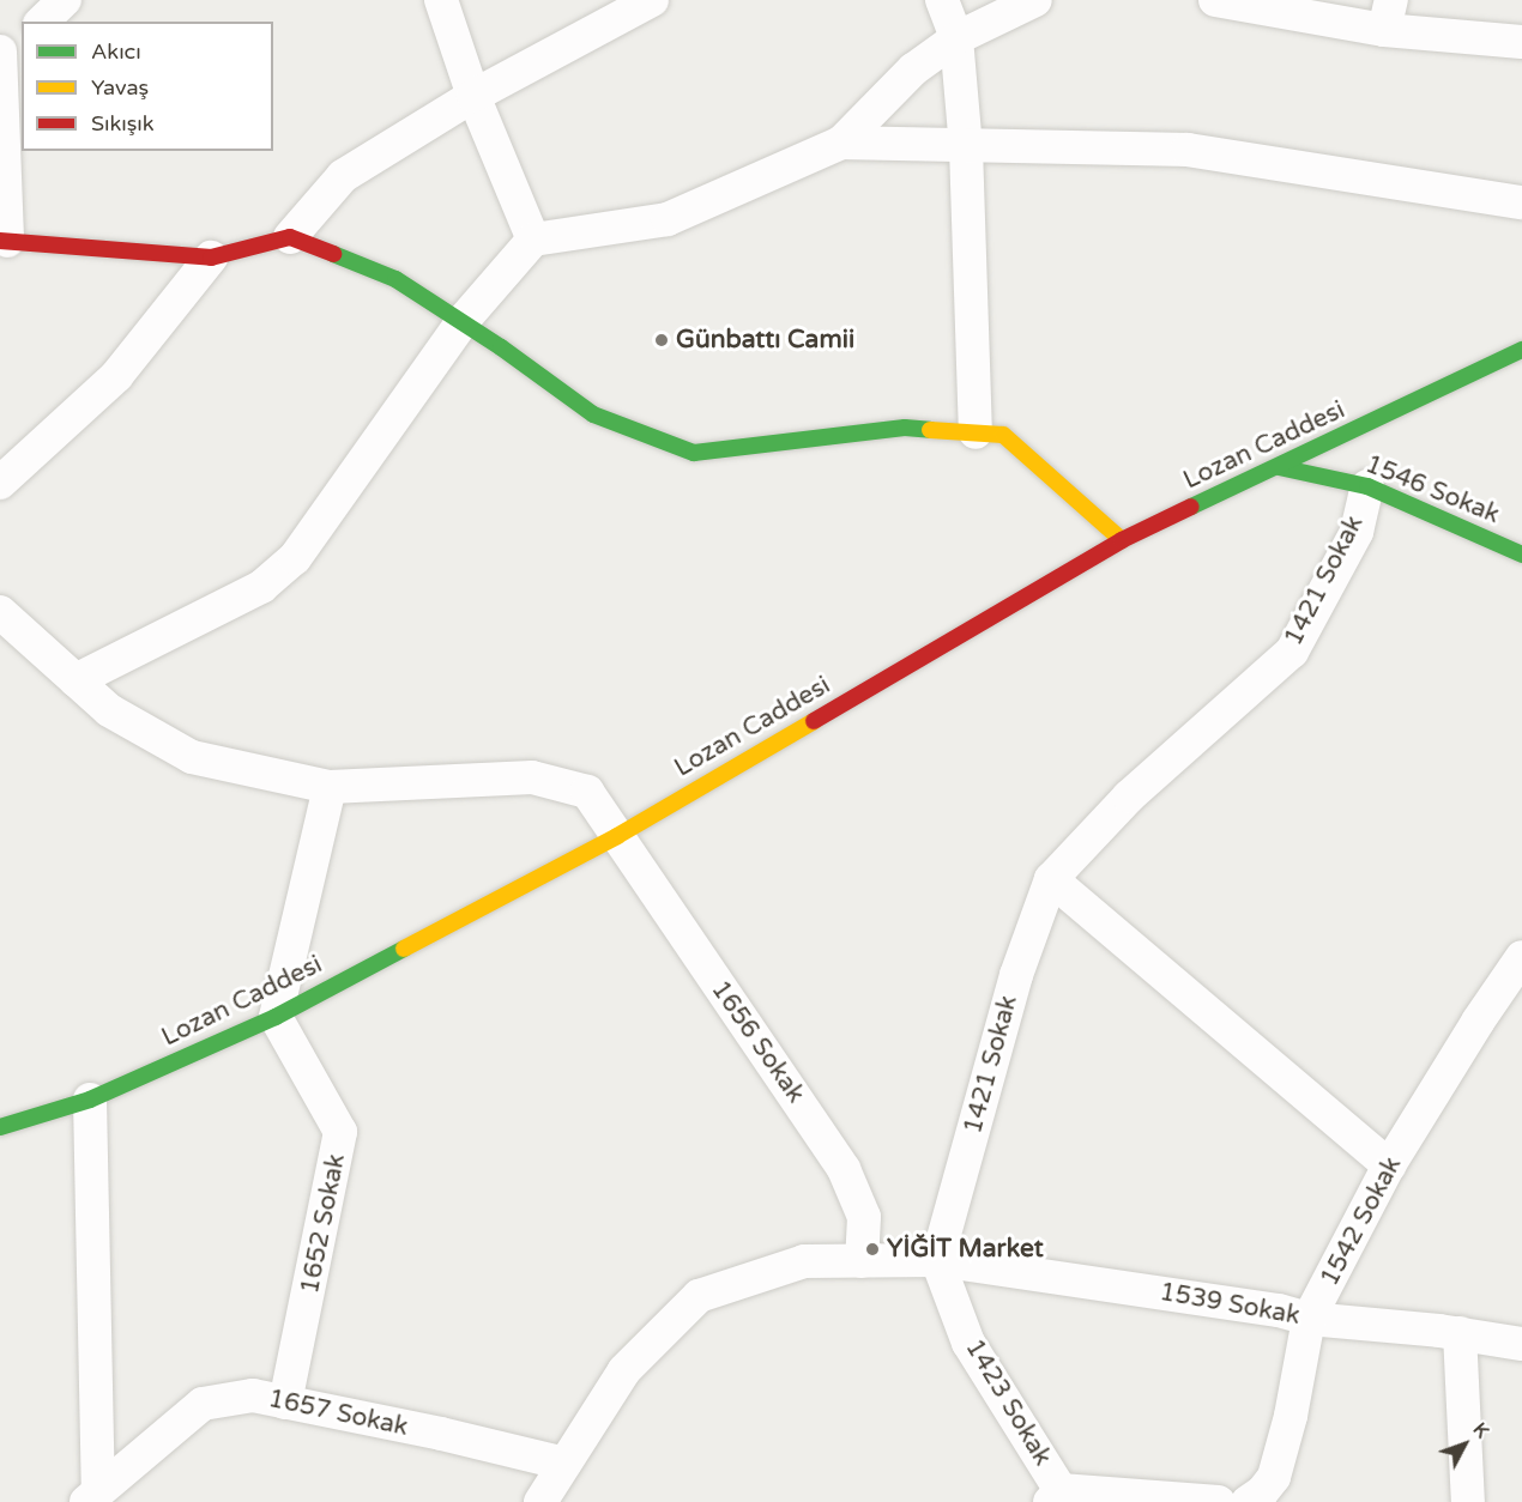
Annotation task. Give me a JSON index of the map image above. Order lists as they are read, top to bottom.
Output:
{
  "streets": {
    "main road": ["Lozan Caddesi", "1546 Sokak"],
    "street": [
      "1421 Sokak",
      "1656 Sokak",
      "1542 Sokak",
      "1652 Sokak",
      "1539 Sokak",
      "1423 Sokak",
      "1657 Sokak"
    ]
  },
  "crossings": [
    ["Lozan Caddesi", "1546 Sokak"],
    ["Lozan Caddesi", "1656 Sokak"],
    ["Lozan Caddesi", "1652 Sokak"],
    ["Lozan Caddesi", "1657 Sokak"],
    ["1546 Sokak", "1421 Sokak"],
    ["1421 Sokak", "1539 Sokak"],
    ["1421 Sokak", "1423 Sokak"],
    ["1542 Sokak", "1539 Sokak"],
    ["1652 Sokak", "1657 Sokak"],
    ["1539 Sokak", "1423 Sokak"]
  ],
  "places": ["Günbattı Camii", "YİĞİT Market"],
  "legend": ["Akıcı", "Yavaş", "Sıkışık"],
  "north": "top right"
}
